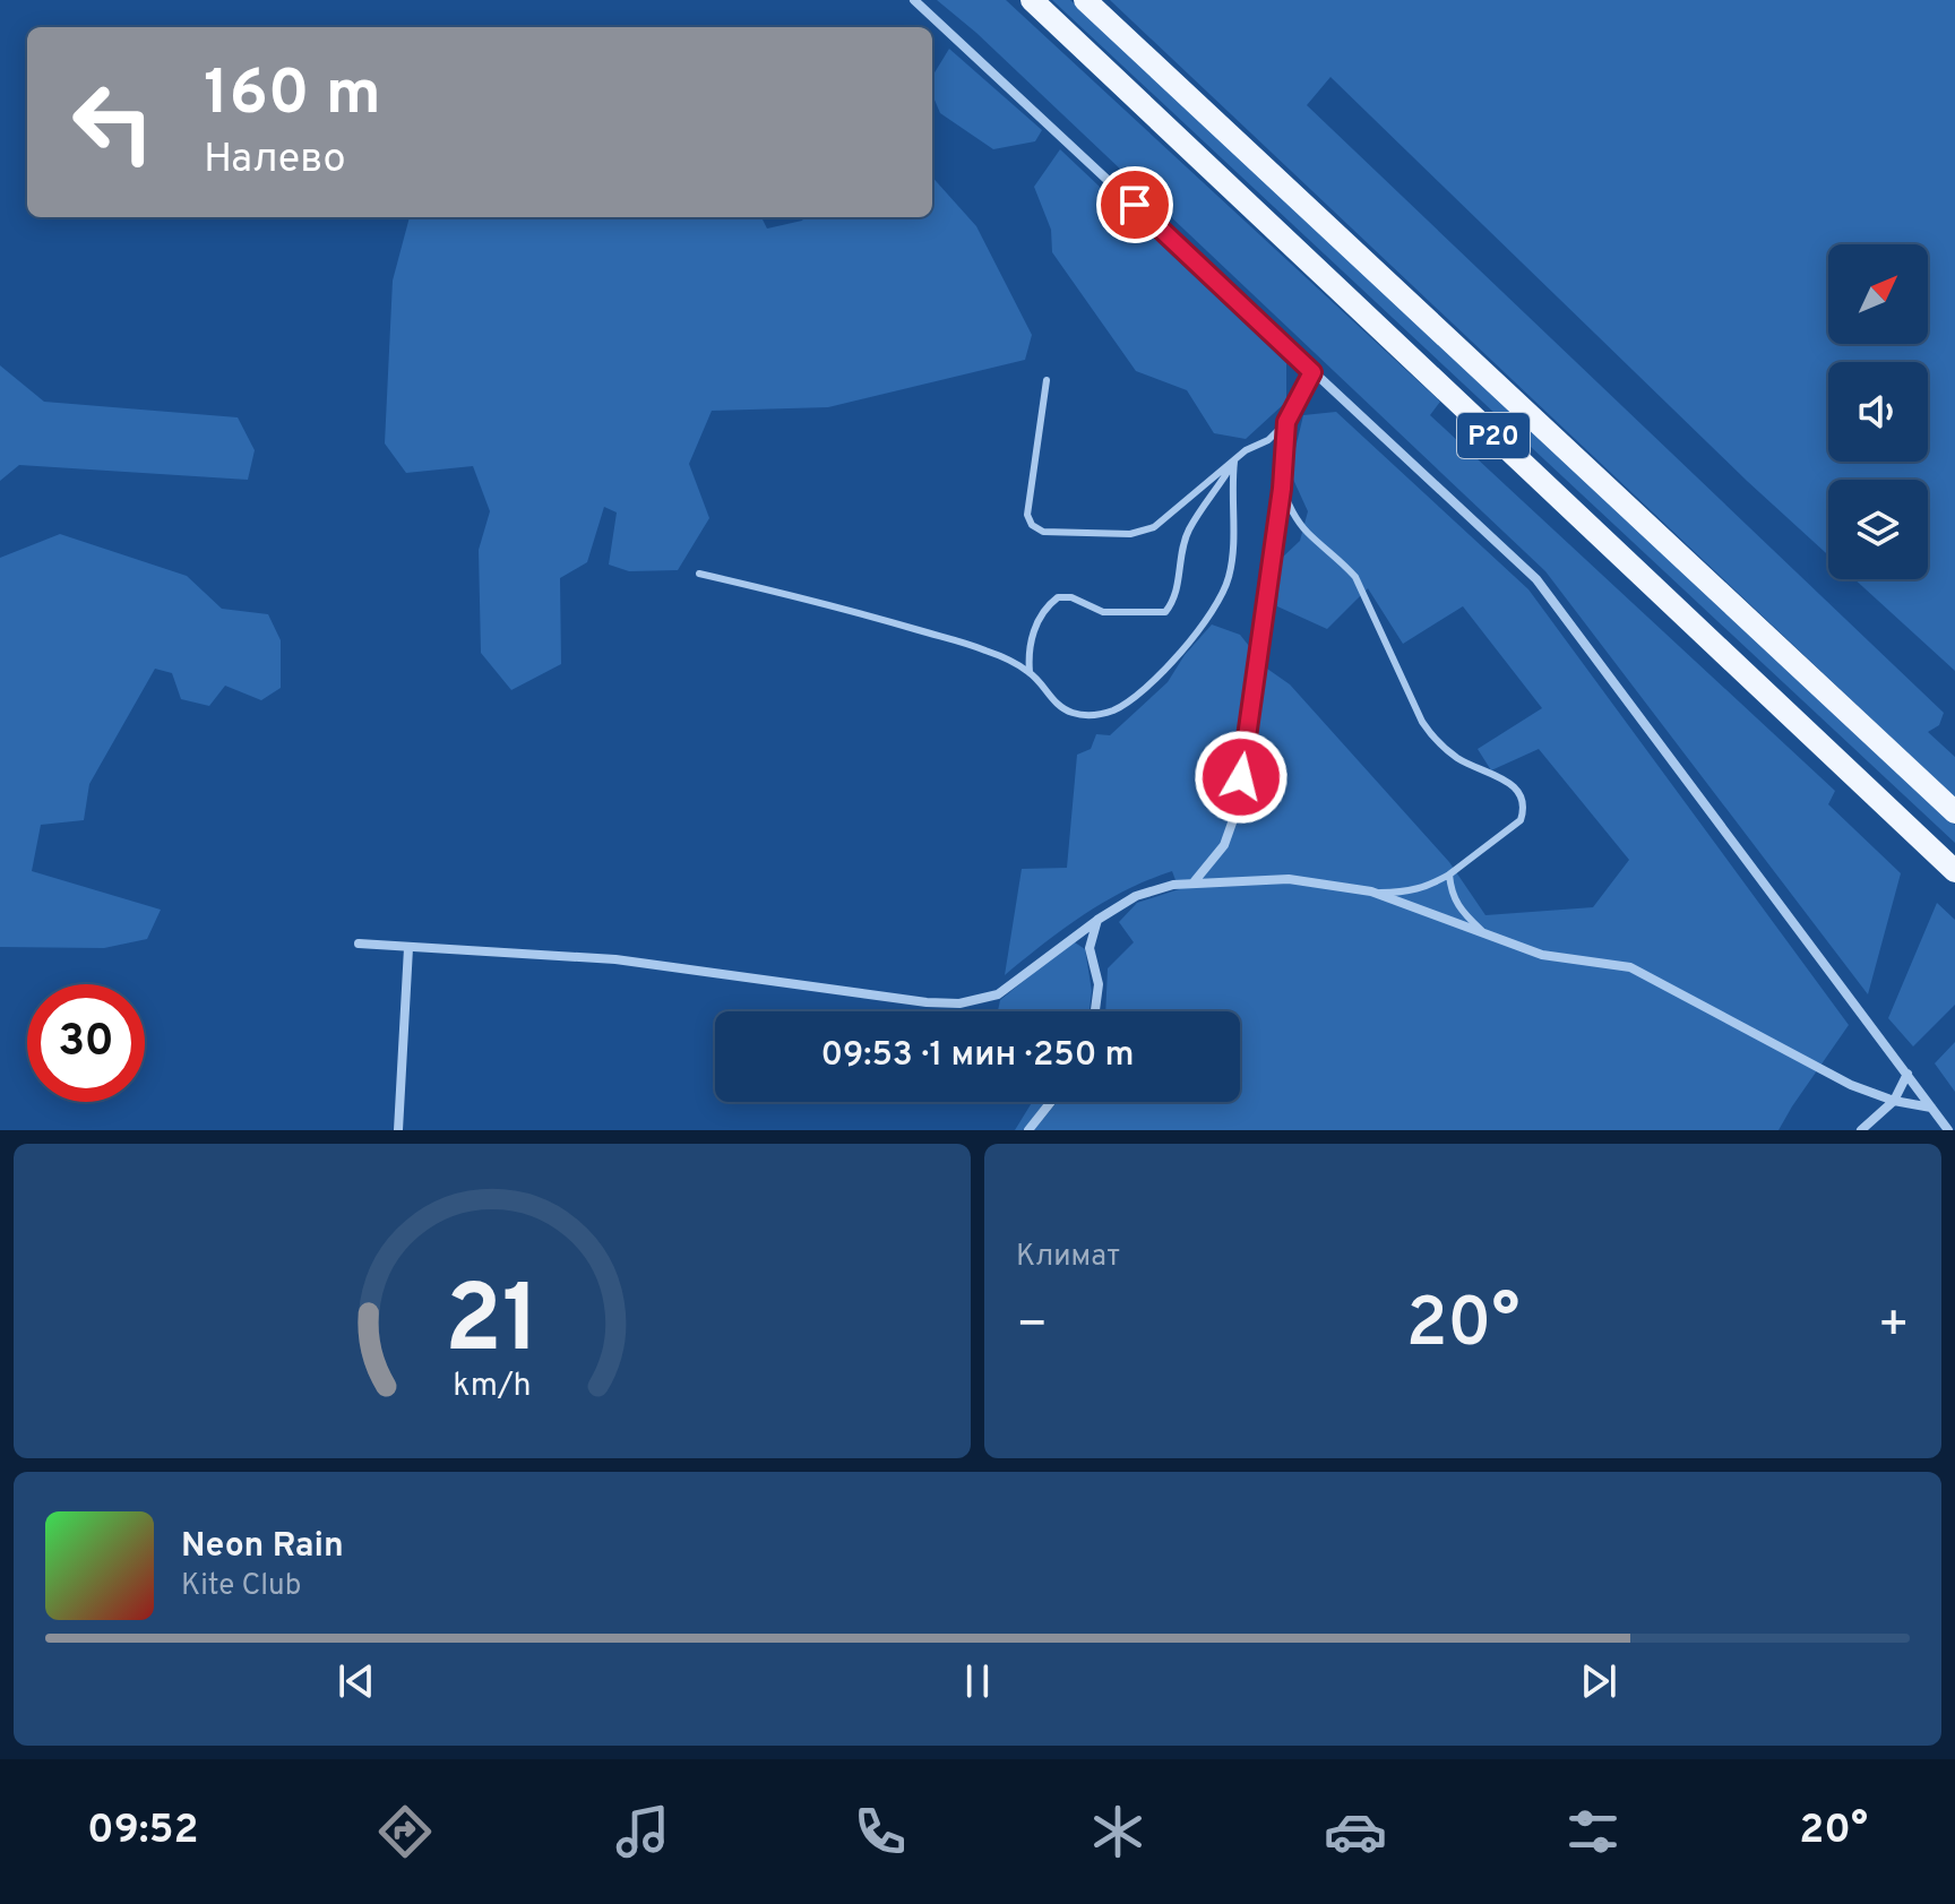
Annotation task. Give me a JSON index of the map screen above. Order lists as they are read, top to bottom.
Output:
{
  "streets": {
    "main road": ["Р20"]
  },
  "north": "top right",
  "page": {
    "turn": ["160 m", "Налево"],
    "limit": "30",
    "trip": "09:53 · 1 мин · 250 m",
    "tile": "Климат",
    "heat": ["−", "20°", "+"],
    "song": ["Neon Rain", "Kite Club"],
    "tabs": ["09:52", "20°"],
    "gauge": ["21", "km/h"]
  }
}
